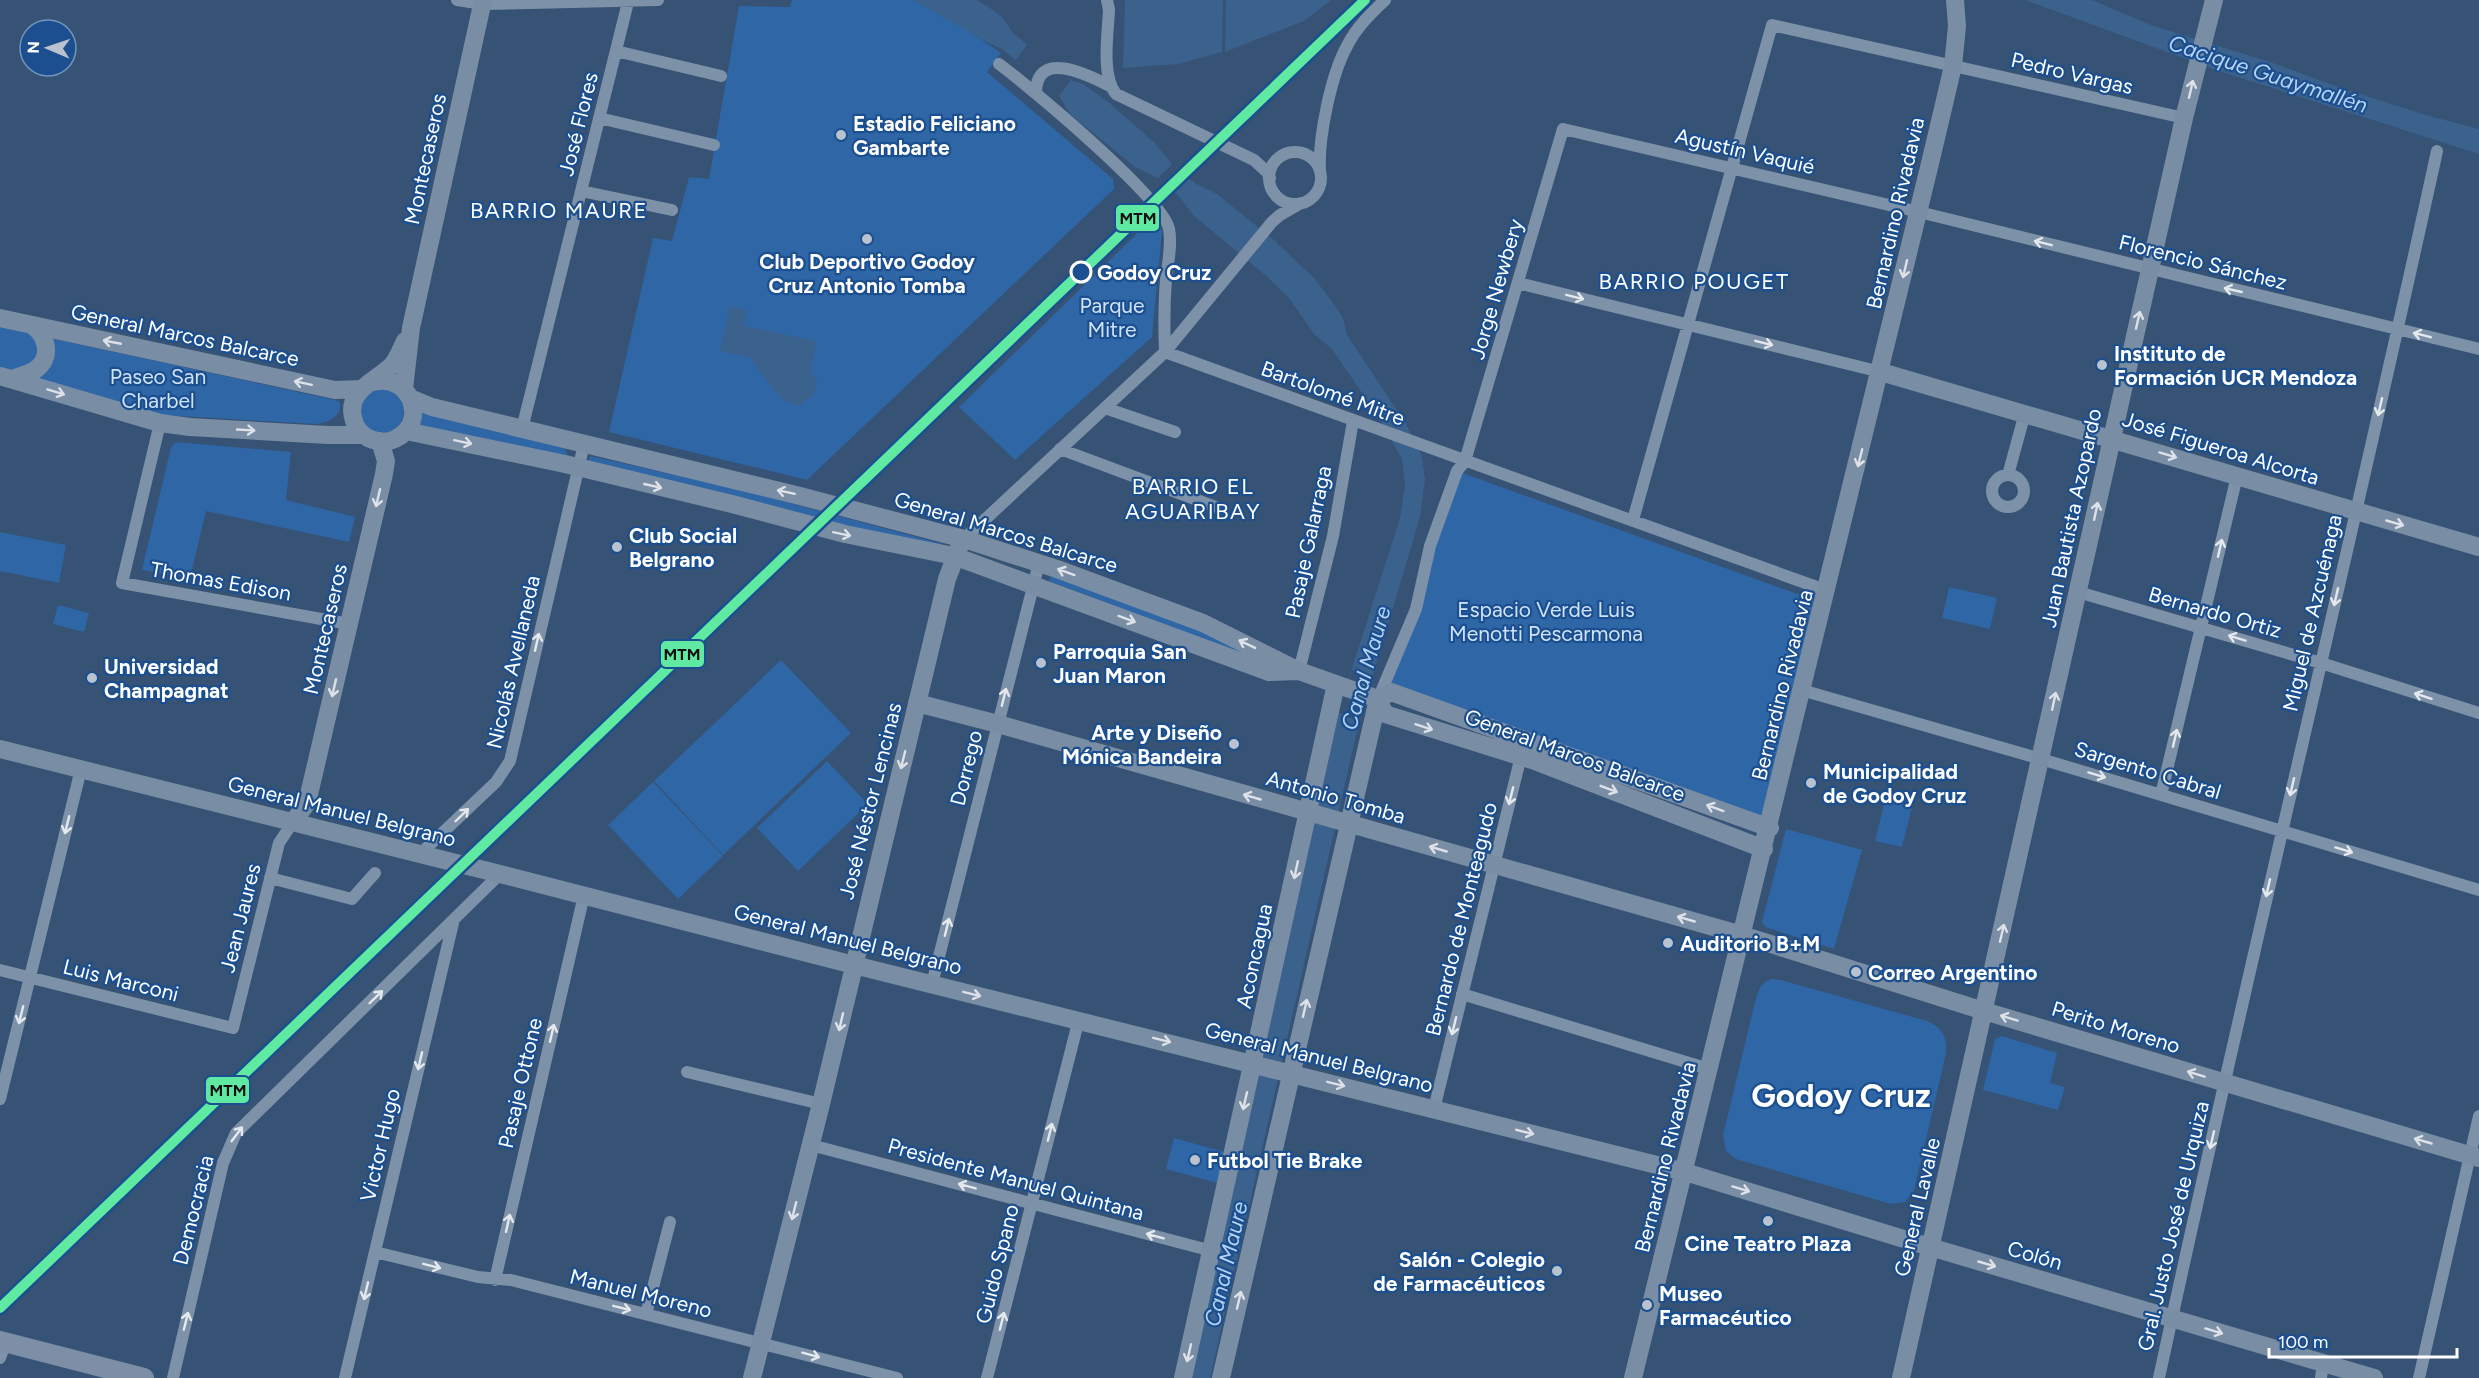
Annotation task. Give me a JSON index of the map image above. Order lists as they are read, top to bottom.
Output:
{
  "streets": {
    "street": [
      "Pedro Vargas",
      "José Flores",
      "Agustín Vaquié",
      "Montecaseros",
      "Bernardino Rivadavia",
      "Florencio Sánchez",
      "Jorge Newbery",
      "General Marcos Balcarce",
      "Bartolomé Mitre",
      "José Figueroa Alcorta",
      "Juan Bautista Azopardo",
      "Pasaje Galarraga",
      "Thomas Edison",
      "Bernardo Ortiz",
      "Miguel de Azcuénaga",
      "Nicolás Avellaneda",
      "Dorrego",
      "Sargento Cabral",
      "Antonio Tomba",
      "José Néstor Lencinas",
      "General Manuel Belgrano",
      "Jean Jaures",
      "Bernardo de Monteagudo",
      "Aconcagua",
      "Luis Marconi",
      "Perito Moreno",
      "Pasaje Ottone",
      "Victor Hugo",
      "Presidente Manuel Quintana",
      "General Lavalle",
      "Democracia",
      "Gral. Justo José de Urquiza",
      "Colón",
      "Guido Spano",
      "Manuel Moreno"
    ]
  },
  "crossings": [
    ["Pedro Vargas", "Agustín Vaquié"],
    ["Pedro Vargas", "Bernardino Rivadavia"],
    ["Pedro Vargas", "Juan Bautista Azopardo"],
    ["José Flores", "General Marcos Balcarce"],
    ["Agustín Vaquié", "Bernardino Rivadavia"],
    ["Agustín Vaquié", "Florencio Sánchez"],
    ["Agustín Vaquié", "Jorge Newbery"],
    ["Montecaseros", "General Marcos Balcarce"],
    ["Montecaseros", "Thomas Edison"],
    ["Montecaseros", "General Manuel Belgrano"],
    ["Montecaseros", "Jean Jaures"],
    ["Bernardino Rivadavia", "Florencio Sánchez"],
    ["Bernardino Rivadavia", "General Marcos Balcarce"],
    ["Bernardino Rivadavia", "Bartolomé Mitre"],
    ["Bernardino Rivadavia", "José Figueroa Alcorta"],
    ["Bernardino Rivadavia", "Sargento Cabral"],
    ["Bernardino Rivadavia", "Antonio Tomba"],
    ["Bernardino Rivadavia", "General Manuel Belgrano"],
    ["Bernardino Rivadavia", "Perito Moreno"],
    ["Bernardino Rivadavia", "Colón"],
    ["Florencio Sánchez", "Juan Bautista Azopardo"],
    ["Florencio Sánchez", "Miguel de Azcuénaga"],
    ["Jorge Newbery", "General Marcos Balcarce"],
    ["Jorge Newbery", "Bartolomé Mitre"],
    ["General Marcos Balcarce", "Pasaje Galarraga"],
    ["General Marcos Balcarce", "Nicolás Avellaneda"],
    ["General Marcos Balcarce", "Dorrego"],
    ["General Marcos Balcarce", "José Néstor Lencinas"],
    ["General Marcos Balcarce", "Bernardo de Monteagudo"],
    ["General Marcos Balcarce", "Aconcagua"],
    ["Bartolomé Mitre", "Pasaje Galarraga"],
    ["Bartolomé Mitre", "José Néstor Lencinas"],
    ["José Figueroa Alcorta", "Juan Bautista Azopardo"],
    ["José Figueroa Alcorta", "Miguel de Azcuénaga"],
    ["Juan Bautista Azopardo", "Bernardo Ortiz"],
    ["Juan Bautista Azopardo", "Sargento Cabral"],
    ["Juan Bautista Azopardo", "Perito Moreno"],
    ["Juan Bautista Azopardo", "General Lavalle"],
    ["Bernardo Ortiz", "Miguel de Azcuénaga"],
    ["Miguel de Azcuénaga", "Sargento Cabral"],
    ["Miguel de Azcuénaga", "Perito Moreno"],
    ["Miguel de Azcuénaga", "Gral. Justo José de Urquiza"],
    ["Nicolás Avellaneda", "General Manuel Belgrano"],
    ["Dorrego", "Antonio Tomba"],
    ["Dorrego", "General Manuel Belgrano"],
    ["Antonio Tomba", "José Néstor Lencinas"],
    ["Antonio Tomba", "Bernardo de Monteagudo"],
    ["Antonio Tomba", "Aconcagua"],
    ["Antonio Tomba", "Perito Moreno"],
    ["José Néstor Lencinas", "General Manuel Belgrano"],
    ["José Néstor Lencinas", "Presidente Manuel Quintana"],
    ["José Néstor Lencinas", "Manuel Moreno"],
    ["General Manuel Belgrano", "Jean Jaures"],
    ["General Manuel Belgrano", "Bernardo de Monteagudo"],
    ["General Manuel Belgrano", "Aconcagua"],
    ["General Manuel Belgrano", "Pasaje Ottone"],
    ["General Manuel Belgrano", "Democracia"],
    ["General Manuel Belgrano", "Colón"],
    ["General Manuel Belgrano", "Guido Spano"],
    ["Jean Jaures", "Luis Marconi"],
    ["Aconcagua", "Presidente Manuel Quintana"],
    ["Perito Moreno", "General Lavalle"],
    ["Perito Moreno", "Gral. Justo José de Urquiza"],
    ["Pasaje Ottone", "Manuel Moreno"],
    ["Victor Hugo", "Democracia"],
    ["Victor Hugo", "Manuel Moreno"],
    ["Presidente Manuel Quintana", "Guido Spano"],
    ["General Lavalle", "Colón"],
    ["Gral. Justo José de Urquiza", "Colón"]
  ],
  "one_way": [
    "Montecaseros",
    "Florencio Sánchez",
    "José Figueroa Alcorta",
    "Bernardo Ortiz",
    "Miguel de Azcuénaga",
    "Nicolás Avellaneda",
    "Dorrego",
    "Sargento Cabral",
    "José Néstor Lencinas",
    "Bernardo de Monteagudo",
    "Perito Moreno",
    "Pasaje Ottone",
    "Victor Hugo",
    "Presidente Manuel Quintana",
    "Democracia",
    "Gral. Justo José de Urquiza",
    "Colón",
    "Guido Spano",
    "Manuel Moreno"
  ],
  "districts": [
    "BARRIO MAURE",
    "BARRIO POUGET",
    "BARRIO EL AGUARIBAY",
    "Godoy Cruz"
  ],
  "water": ["Cacique Guaymallén", "Canal Maure"],
  "parks": ["Parque Mitre", "Paseo San Charbel", "Espacio Verde Luis Menotti Pescarmona"],
  "places": [
    "Estadio Feliciano Gambarte",
    "Club Deportivo Godoy Cruz Antonio Tomba",
    "Godoy Cruz",
    "Instituto de Formación UCR Mendoza",
    "Club Social Belgrano",
    "Parroquia San Juan Maron",
    "Universidad Champagnat",
    "Arte y Diseño Mónica Bandeira",
    "Municipalidad de Godoy Cruz",
    "Auditorio B+M",
    "Correo Argentino",
    "Futbol Tie Brake",
    "Cine Teatro Plaza",
    "Salón - Colegio de Farmacéuticos",
    "Museo Farmacéutico"
  ],
  "lines": ["transit line MTM"],
  "scale_bar": "100 m",
  "north": "left"
}
